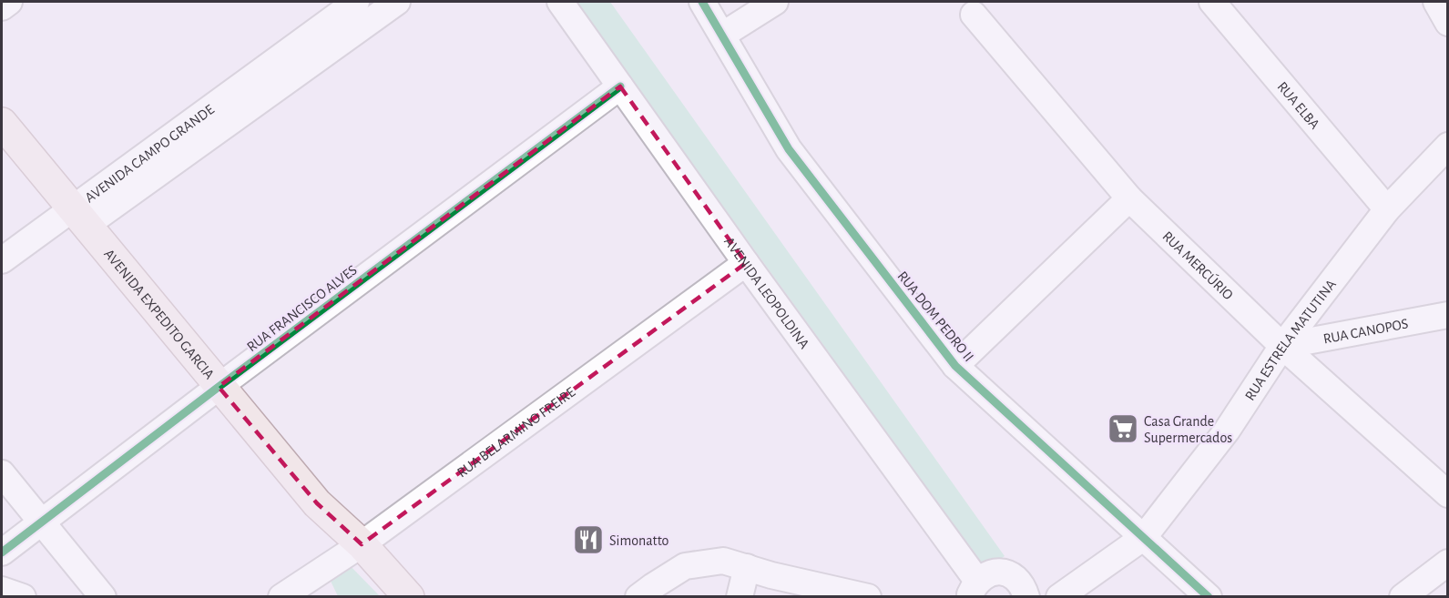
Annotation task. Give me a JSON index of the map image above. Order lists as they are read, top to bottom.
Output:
{
  "streets": {
    "main road": ["AVENIDA EXPEDITO GARCIA"],
    "street": [
      "RUA ELBA",
      "AVENIDA CAMPO GRANDE",
      "RUA MERCÚRIO",
      "AVENIDA LEOPOLDINA",
      "RUA FRANCISCO ALVES",
      "RUA DOM PEDRO II",
      "RUA CANOPOS",
      "RUA ESTRELA MATUTINA",
      "RUA BELARMINO FREIRE"
    ]
  },
  "crossings": [
    ["RUA ELBA", "RUA ESTRELA MATUTINA"],
    ["AVENIDA CAMPO GRANDE", "AVENIDA EXPEDITO GARCIA"],
    ["RUA MERCÚRIO", "RUA CANOPOS"],
    ["RUA MERCÚRIO", "RUA ESTRELA MATUTINA"],
    ["AVENIDA LEOPOLDINA", "RUA FRANCISCO ALVES"],
    ["AVENIDA LEOPOLDINA", "RUA BELARMINO FREIRE"],
    ["RUA FRANCISCO ALVES", "AVENIDA EXPEDITO GARCIA"],
    ["AVENIDA EXPEDITO GARCIA", "RUA BELARMINO FREIRE"],
    ["RUA DOM PEDRO II", "RUA ESTRELA MATUTINA"],
    ["RUA CANOPOS", "RUA ESTRELA MATUTINA"]
  ],
  "places": {
    "supermarket": ["Casa Grande Supermercados"],
    "restaurant": ["Simonatto"]
  }
}
